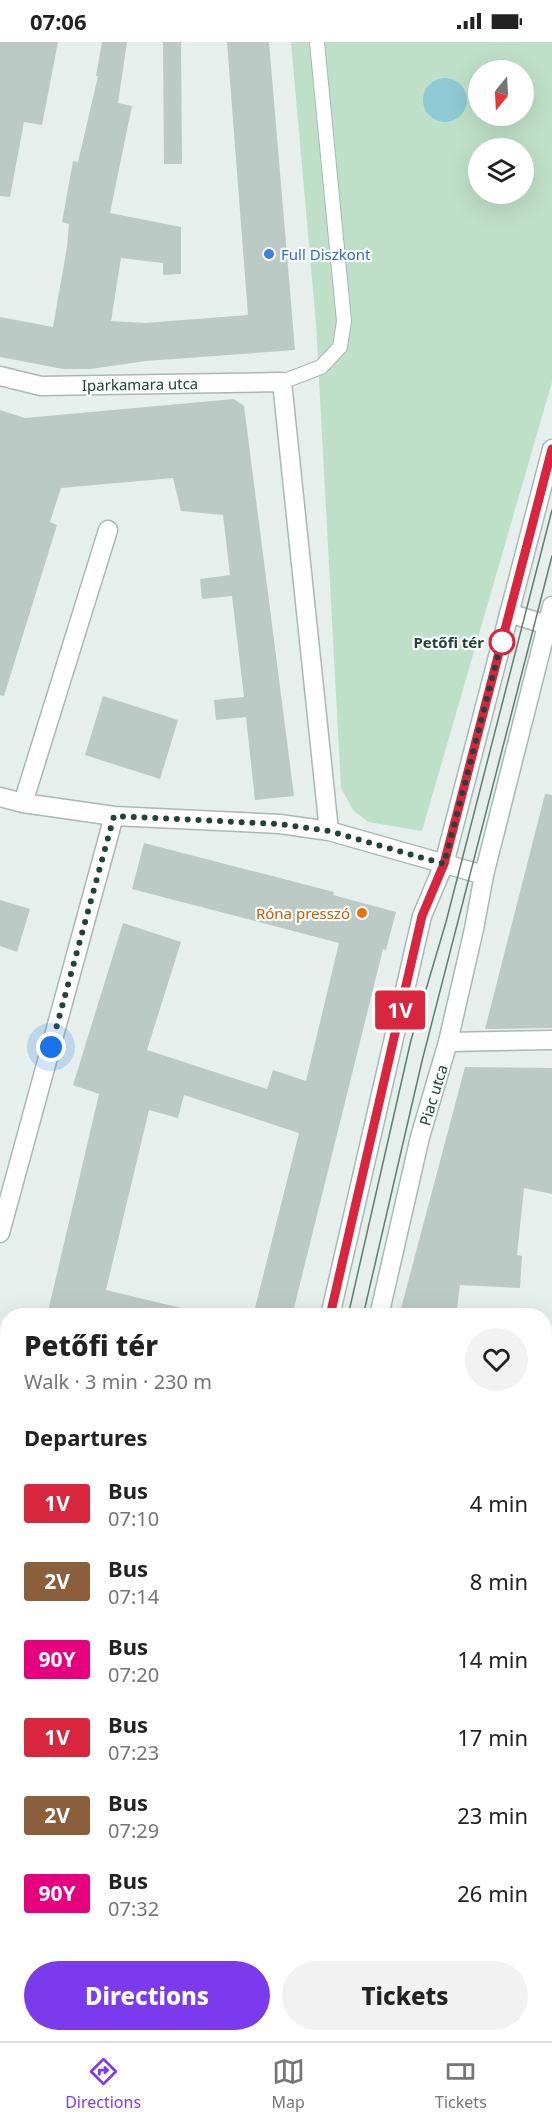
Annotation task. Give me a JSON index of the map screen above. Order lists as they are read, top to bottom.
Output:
{
  "streets": {
    "street": ["Iparkamara utca", "Piac utca"]
  },
  "places": ["Full Diszkont", "Petőfi tér", "Róna presszó"],
  "lines": ["bus line 1V"],
  "north": "bottom",
  "page": {
    "status": "07:06",
    "on_map": "1V",
    "heading": [
      ["Petőfi tér", "Walk · 3 min · 230 m"],
      "Departures"
    ],
    "list": [
      {
        "mark": "1V",
        "name": "Bus",
        "note": "07:10",
        "value": "4 min"
      },
      {
        "mark": "2V",
        "name": "Bus",
        "note": "07:14",
        "value": "8 min"
      },
      {
        "mark": "90Y",
        "name": "Bus",
        "note": "07:20",
        "value": "14 min"
      },
      {
        "mark": "1V",
        "name": "Bus",
        "note": "07:23",
        "value": "17 min"
      },
      {
        "mark": "2V",
        "name": "Bus",
        "note": "07:29",
        "value": "23 min"
      },
      {
        "mark": "90Y",
        "name": "Bus",
        "note": "07:32",
        "value": "26 min"
      }
    ],
    "buttons": ["Directions", "Tickets"],
    "tabs": ["Directions", "Map", "Tickets"]
  }
}
